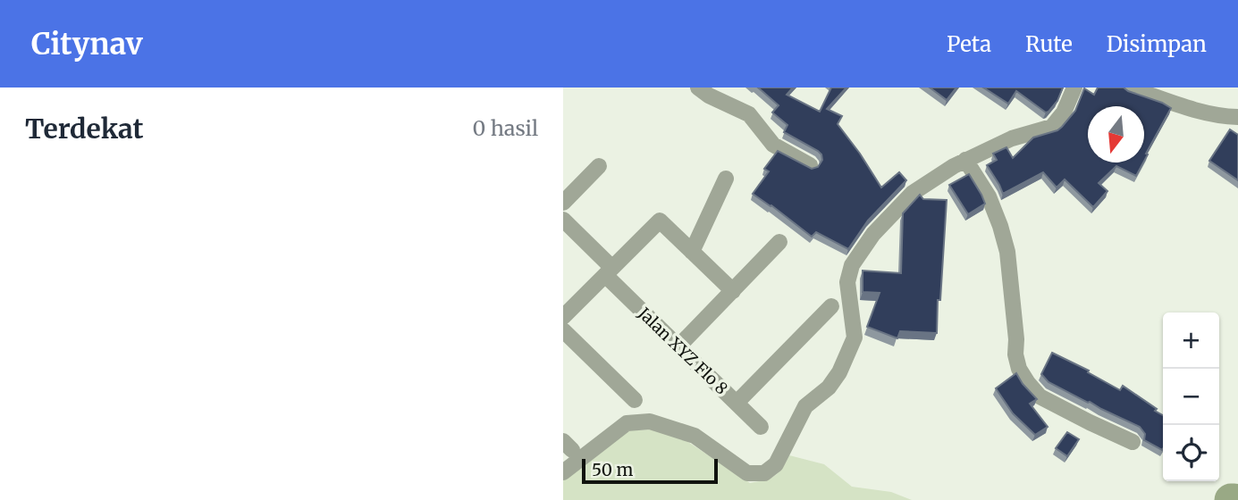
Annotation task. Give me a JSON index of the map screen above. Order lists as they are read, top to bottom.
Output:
{
  "streets": {
    "street": ["Jalan XYZ Flo 8"]
  },
  "scale_bar": "50 m",
  "north": "bottom",
  "page": {
    "header": "Citynav",
    "nav": ["Peta", "Rute", "Disimpan"],
    "heading": ["Terdekat", "0 hasil"],
    "map_buttons": ["+", "−"],
    "scale": "50 m"
  }
}
